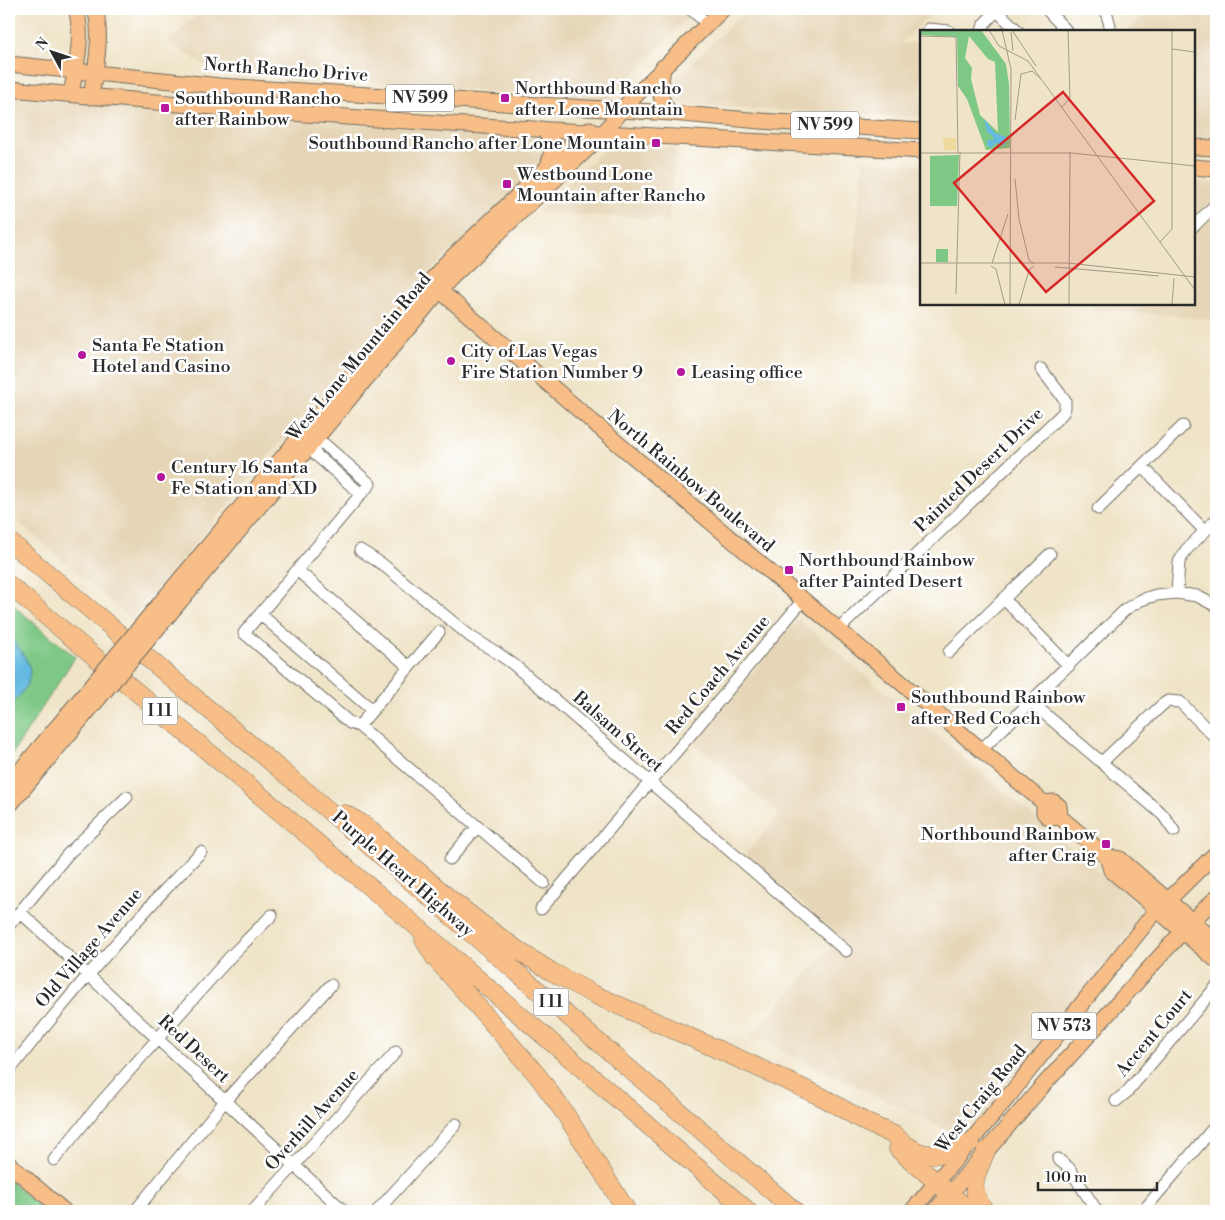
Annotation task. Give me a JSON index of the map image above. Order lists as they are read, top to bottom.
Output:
{
  "streets": {
    "highway": ["I 11", "Purple Heart Highway"],
    "main road": [
      "North Rancho Drive",
      "NV 599",
      "West Lone Mountain Road",
      "North Rainbow Boulevard",
      "NV 573",
      "West Craig Road"
    ],
    "street": [
      "Painted Desert Drive",
      "Red Coach Avenue",
      "Balsam Street",
      "Old Village Avenue",
      "Accent Court",
      "Red Desert",
      "Overhill Avenue"
    ]
  },
  "crossings": [
    ["North Rancho Drive", "West Lone Mountain Road"],
    ["NV 599", "West Lone Mountain Road"],
    ["West Lone Mountain Road", "North Rainbow Boulevard"],
    ["Painted Desert Drive", "North Rainbow Boulevard"],
    ["North Rainbow Boulevard", "Red Coach Avenue"],
    ["North Rainbow Boulevard", "West Craig Road"],
    ["Red Coach Avenue", "Balsam Street"],
    ["Old Village Avenue", "Red Desert"],
    ["Red Desert", "Overhill Avenue"]
  ],
  "places": {
    "transit": [
      "Northbound Rancho after Lone Mountain",
      "Southbound Rancho after Rainbow",
      "Southbound Rancho after Lone Mountain",
      "Westbound Lone Mountain after Rancho",
      "Northbound Rainbow after Painted Desert",
      "Southbound Rainbow after Red Coach",
      "Northbound Rainbow after Craig"
    ],
    "other": [
      "Santa Fe Station Hotel and Casino",
      "City of Las Vegas Fire Station Number 9",
      "Leasing office",
      "Century 16 Santa Fe Station and XD"
    ]
  },
  "scale_bar": "100 m",
  "north": "top left"
}
